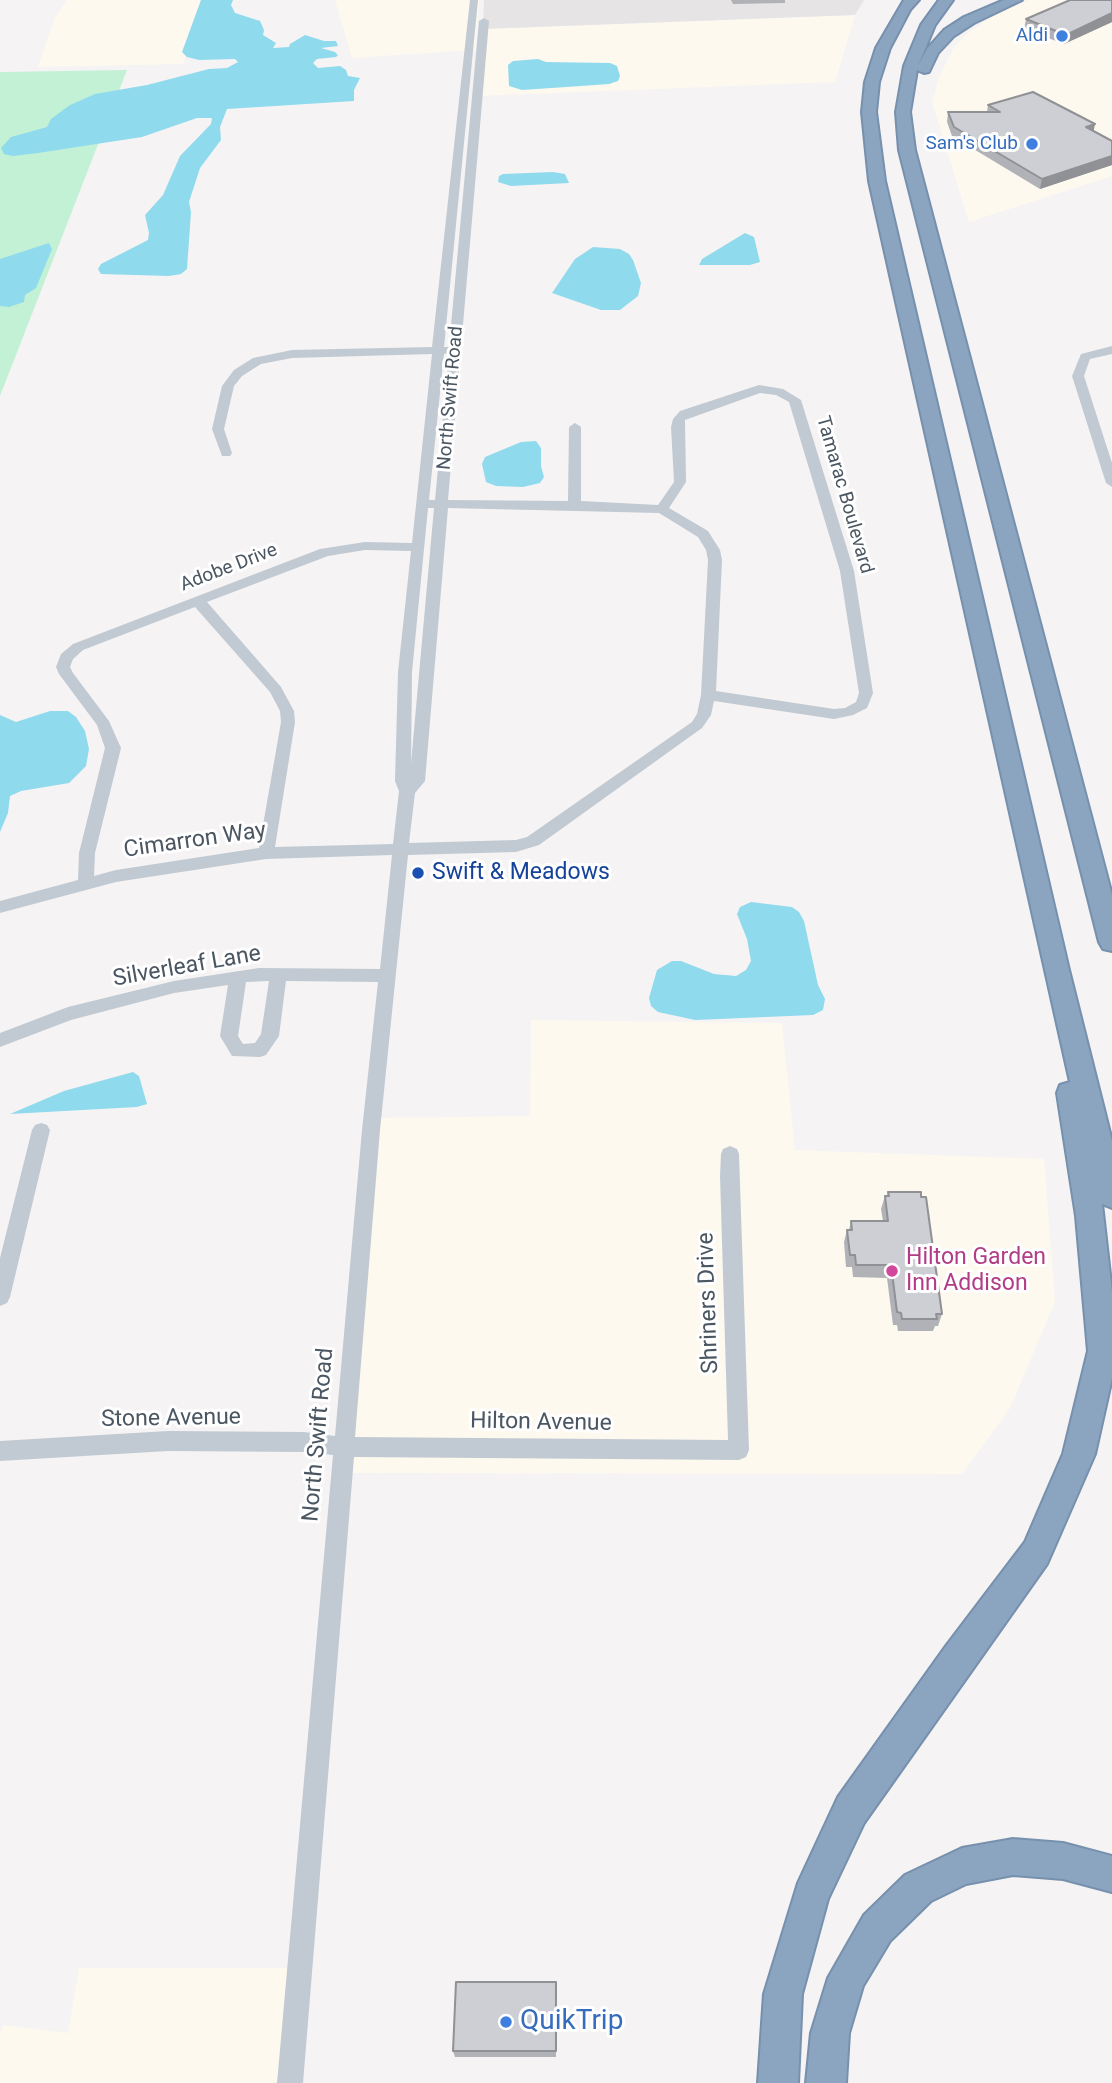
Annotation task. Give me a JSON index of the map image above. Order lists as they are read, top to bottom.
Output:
{
  "streets": {
    "street": [
      "North Swift Road",
      "Tamarac Boulevard",
      "Adobe Drive",
      "Cimarron Way",
      "Silverleaf Lane",
      "Shriners Drive",
      "Stone Avenue",
      "Hilton Avenue"
    ]
  },
  "crossings": [
    ["North Swift Road", "Adobe Drive"],
    ["North Swift Road", "Cimarron Way"],
    ["North Swift Road", "Silverleaf Lane"],
    ["North Swift Road", "Stone Avenue"],
    ["North Swift Road", "Hilton Avenue"],
    ["Tamarac Boulevard", "Cimarron Way"],
    ["Adobe Drive", "Cimarron Way"],
    ["Shriners Drive", "Hilton Avenue"],
    ["Stone Avenue", "Hilton Avenue"]
  ],
  "places": [
    "Aldi",
    "Sam's Club",
    "Swift & Meadows",
    "Hilton Garden Inn Addison",
    "QuikTrip"
  ]
}
